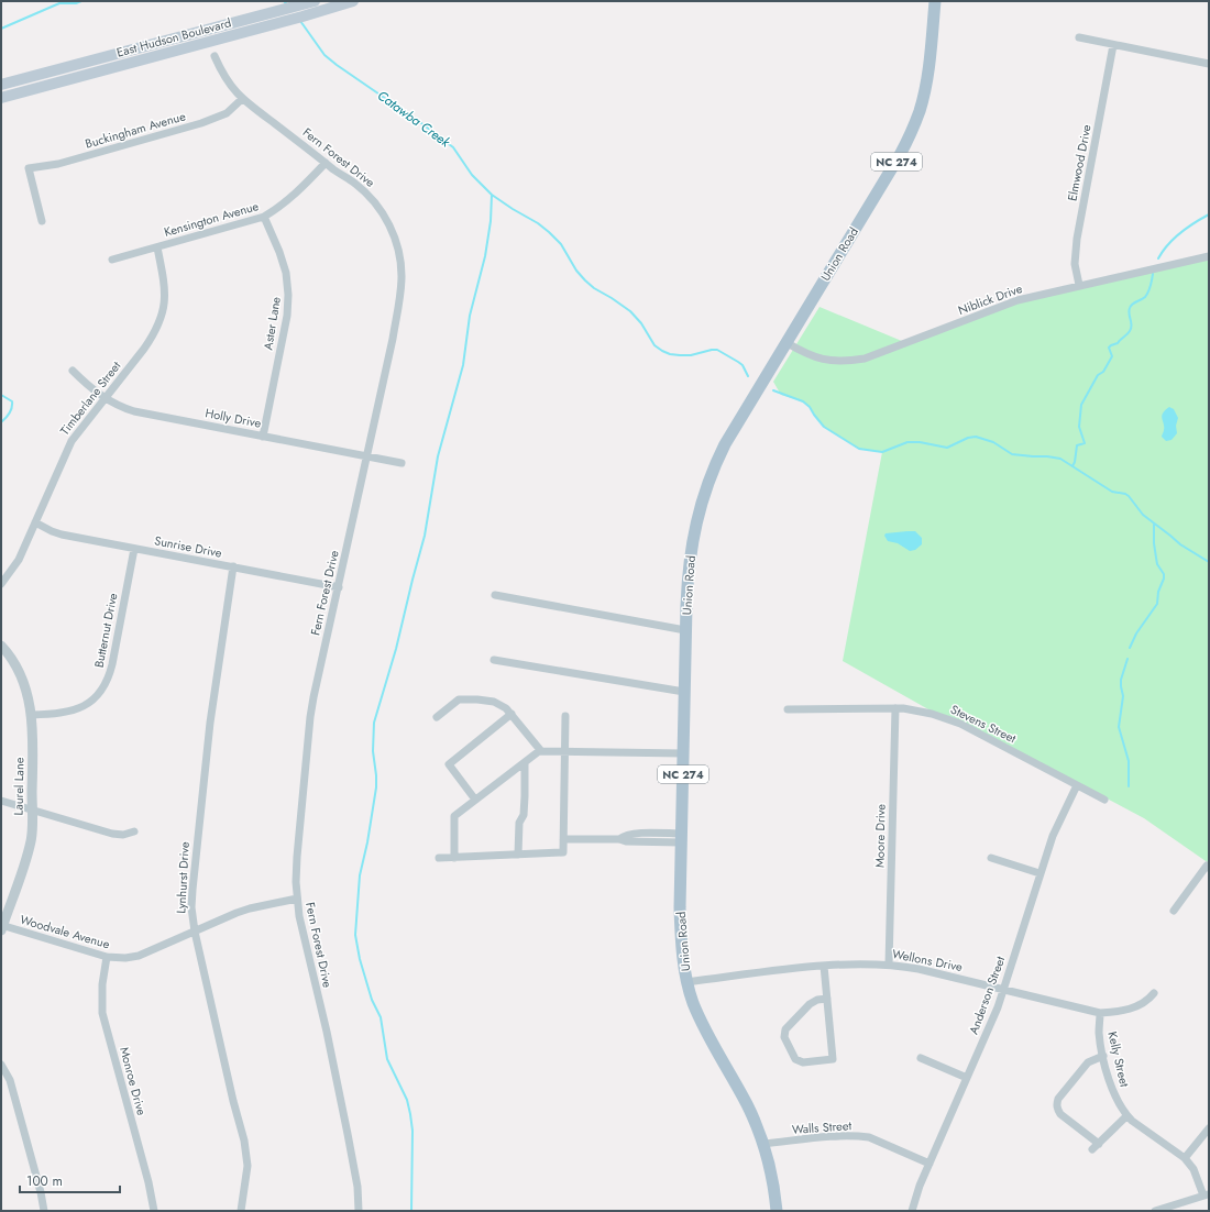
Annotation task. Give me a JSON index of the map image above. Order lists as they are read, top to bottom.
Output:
{
  "streets": {
    "main road": ["East Hudson Boulevard", "NC 274", "Union Road"],
    "street": [
      "Buckingham Avenue",
      "Fern Forest Drive",
      "Elmwood Drive",
      "Kensington Avenue",
      "Niblick Drive",
      "Aster Lane",
      "Timberlane Street",
      "Holly Drive",
      "Sunrise Drive",
      "Butternut Drive",
      "Stevens Street",
      "Laurel Lane",
      "Moore Drive",
      "Lynhurst Drive",
      "Woodvale Avenue",
      "Wellons Drive",
      "Anderson Street",
      "Kelly Street",
      "Monroe Drive",
      "Walls Street"
    ]
  },
  "crossings": [
    ["Buckingham Avenue", "Fern Forest Drive"],
    ["Fern Forest Drive", "Kensington Avenue"],
    ["Fern Forest Drive", "Holly Drive"],
    ["Fern Forest Drive", "Sunrise Drive"],
    ["Fern Forest Drive", "Woodvale Avenue"],
    ["Elmwood Drive", "Niblick Drive"],
    ["Kensington Avenue", "Aster Lane"],
    ["Kensington Avenue", "Timberlane Street"],
    ["Union Road", "Niblick Drive"],
    ["Union Road", "Wellons Drive"],
    ["Union Road", "Walls Street"],
    ["Aster Lane", "Holly Drive"],
    ["Timberlane Street", "Holly Drive"],
    ["Timberlane Street", "Sunrise Drive"],
    ["Sunrise Drive", "Butternut Drive"],
    ["Sunrise Drive", "Lynhurst Drive"],
    ["Butternut Drive", "Laurel Lane"],
    ["Stevens Street", "Moore Drive"],
    ["Stevens Street", "Anderson Street"],
    ["Laurel Lane", "Woodvale Avenue"],
    ["Moore Drive", "Wellons Drive"],
    ["Lynhurst Drive", "Woodvale Avenue"],
    ["Woodvale Avenue", "Monroe Drive"],
    ["Wellons Drive", "Anderson Street"],
    ["Wellons Drive", "Kelly Street"],
    ["Anderson Street", "Walls Street"]
  ],
  "water": ["Catawba Creek"],
  "scale_bar": "100 m"
}
